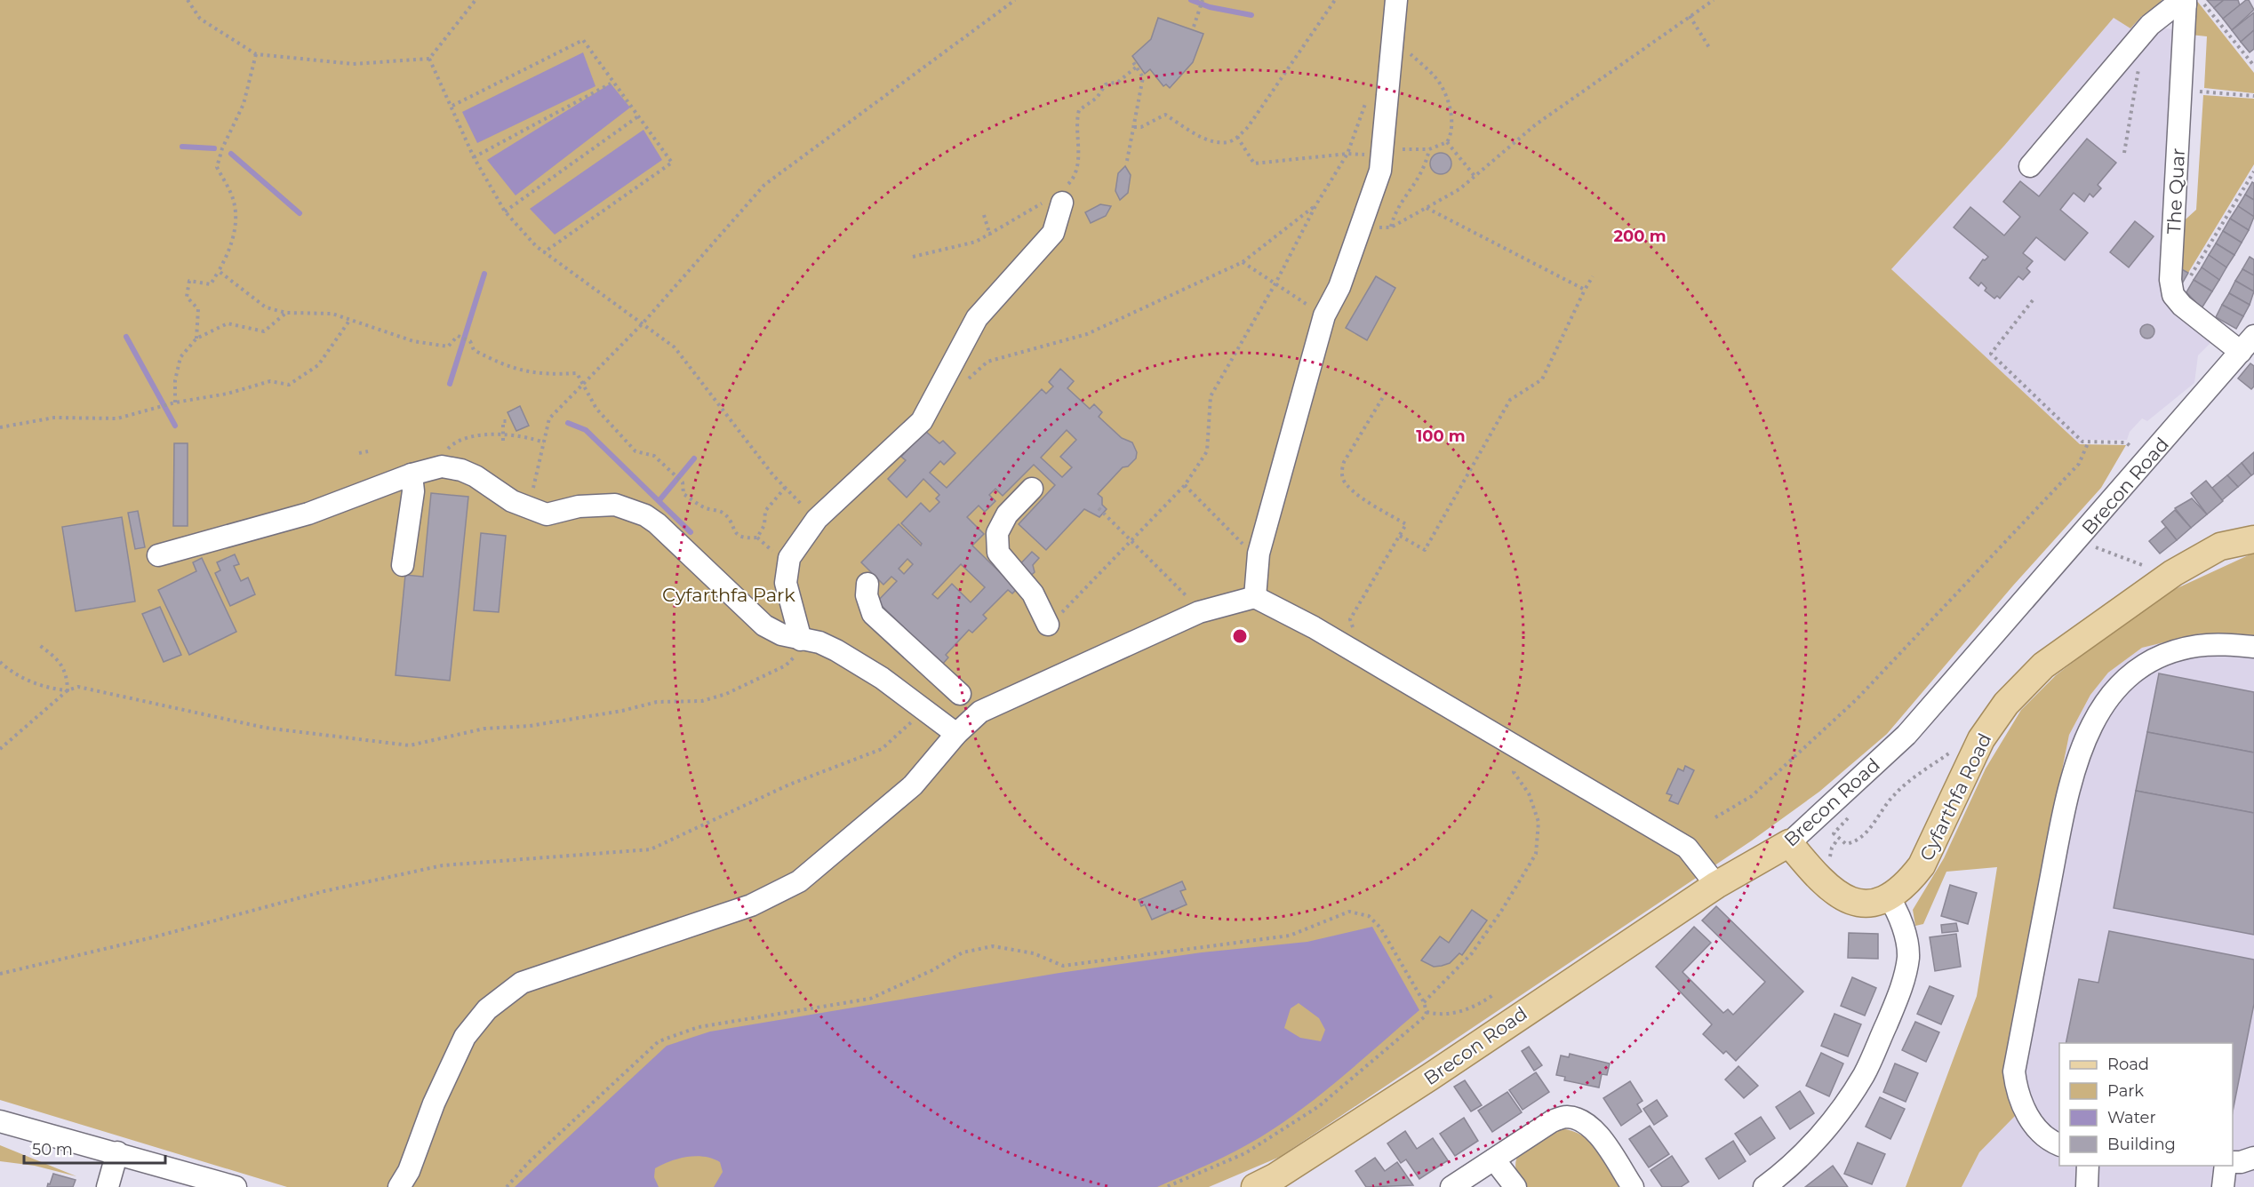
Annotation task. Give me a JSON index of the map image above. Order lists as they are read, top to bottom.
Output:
{
  "streets": {
    "main road": ["Brecon Road", "Cyfarthfa Road"],
    "street": ["The Quar"]
  },
  "crossings": [
    ["Brecon Road", "Cyfarthfa Road"]
  ],
  "parks": ["Cyfarthfa Park"],
  "legend": [
    "Road",
    "Park",
    "Water",
    "Building"
  ],
  "scale_bar": "50 m",
  "rings": ["200 m", "100 m"]
}
